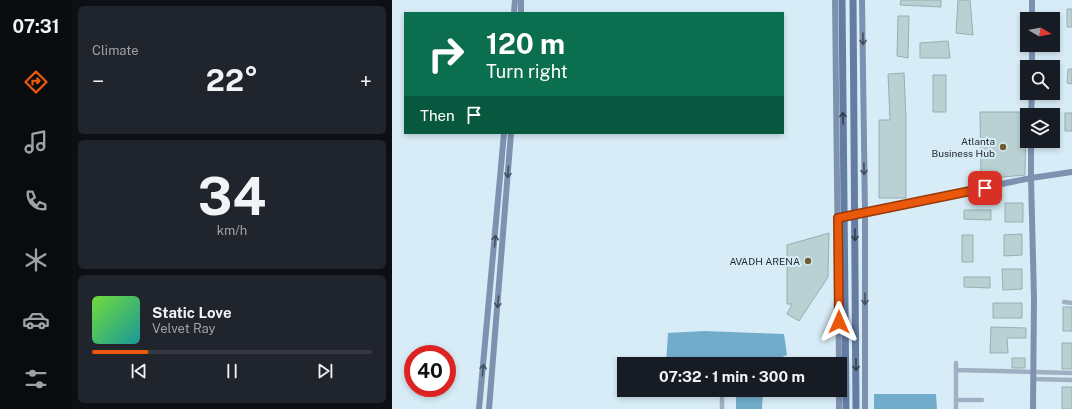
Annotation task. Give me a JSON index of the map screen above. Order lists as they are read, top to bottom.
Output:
{
  "places": ["Atlanta Business Hub", "AVADH ARENA"],
  "north": "right",
  "page": {
    "tabs": "07:31",
    "tile": [
      "Climate",
      ["34", "km/h"]
    ],
    "turn": ["120 m", "Turn right"],
    "heat": ["−", "22°", "+"],
    "then": "Then",
    "song": ["Static Love", "Velvet Ray"],
    "limit": "40",
    "trip": "07:32 · 1 min · 300 m"
  }
}
